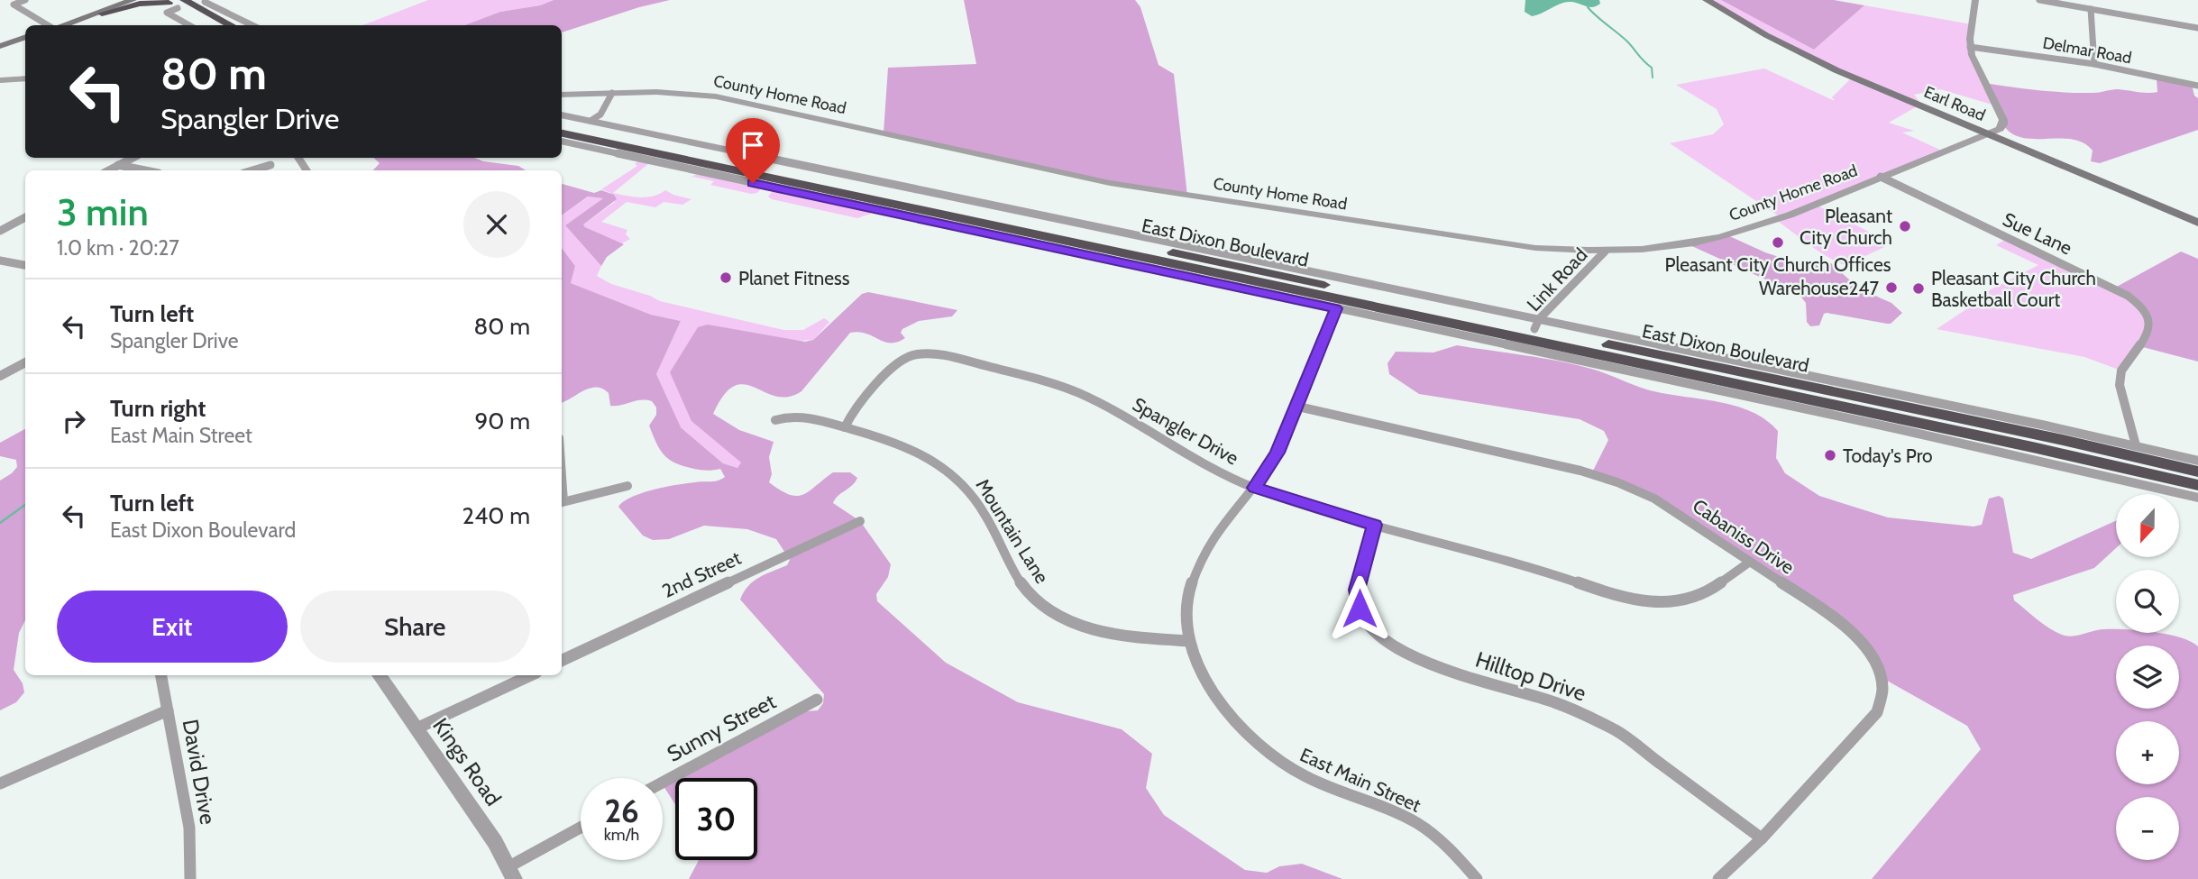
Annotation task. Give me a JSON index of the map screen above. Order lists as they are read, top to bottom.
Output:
{
  "streets": {
    "highway": ["East Dixon Boulevard"],
    "main road": ["Earl Road"],
    "street": [
      "Delmar Road",
      "County Home Road",
      "Sue Lane",
      "Link Road",
      "Spangler Drive",
      "Mountain Lane",
      "Cabaniss Drive",
      "2nd Street",
      "Hilltop Drive",
      "Sunny Street",
      "Kings Road",
      "David Drive",
      "East Main Street"
    ]
  },
  "crossings": [
    ["County Home Road", "Earl Road"],
    ["County Home Road", "Sue Lane"],
    ["County Home Road", "Link Road"],
    ["Sue Lane", "East Dixon Boulevard"],
    ["East Dixon Boulevard", "Link Road"],
    ["East Dixon Boulevard", "East Main Street"],
    ["Spangler Drive", "Mountain Lane"],
    ["Spangler Drive", "Cabaniss Drive"],
    ["Spangler Drive", "Hilltop Drive"],
    ["Spangler Drive", "East Main Street"],
    ["Mountain Lane", "East Main Street"],
    ["Cabaniss Drive", "Hilltop Drive"],
    ["Cabaniss Drive", "East Main Street"]
  ],
  "places": [
    "Pleasant City Church",
    "Pleasant City Church Offices",
    "Planet Fitness",
    "Warehouse247",
    "Pleasant City Church Basketball Court",
    "Today's Pro"
  ],
  "north": "bottom",
  "page": {
    "turn": ["80 m", "Spangler Drive"],
    "heading": ["3 min", "1.0 km · 20:27"],
    "list": [
      {
        "name": "Turn left",
        "note": "Spangler Drive",
        "value": "80 m"
      },
      {
        "name": "Turn right",
        "note": "East Main Street",
        "value": "90 m"
      },
      {
        "name": "Turn left",
        "note": "East Dixon Boulevard",
        "value": "240 m"
      }
    ],
    "map_buttons": ["+", "−"],
    "buttons": ["Exit", "Share"],
    "speed": "26 km/h",
    "limit": "30"
  }
}
